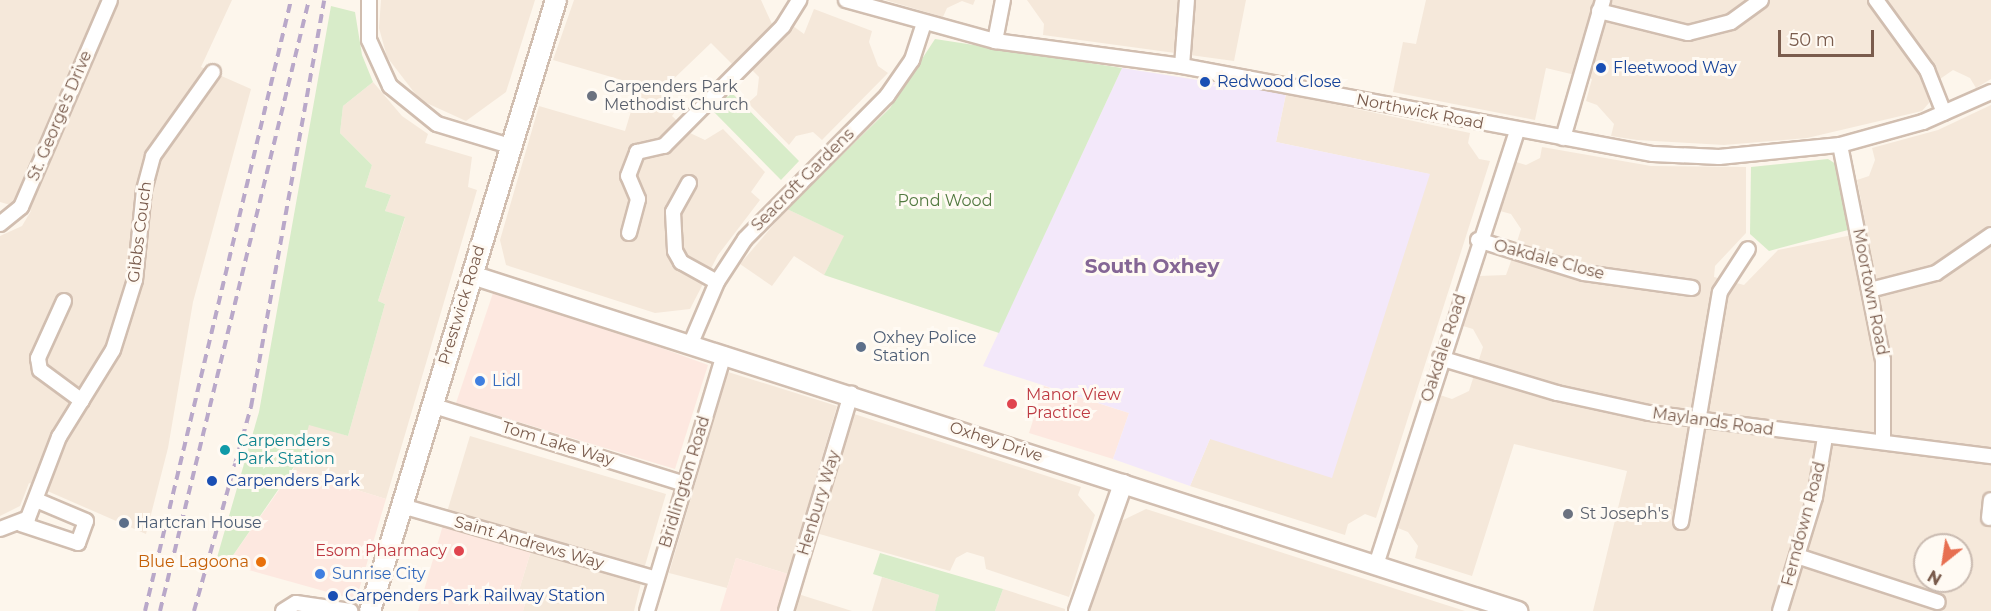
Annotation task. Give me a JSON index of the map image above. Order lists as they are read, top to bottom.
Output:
{
  "streets": {
    "main road": ["Prestwick Road"],
    "street": [
      "Northwick Road",
      "St. George's Drive",
      "Seacroft Gardens",
      "Gibbs Couch",
      "Oakdale Close",
      "Moortown Road",
      "Oakdale Road",
      "Maylands Road",
      "Oxhey Drive",
      "Tom Lake Way",
      "Bridlington Road",
      "Henbury Way",
      "Ferndown Road",
      "Saint Andrews Way"
    ]
  },
  "crossings": [
    ["Northwick Road", "Seacroft Gardens"],
    ["Northwick Road", "Moortown Road"],
    ["Northwick Road", "Oakdale Road"],
    ["Seacroft Gardens", "Oxhey Drive"],
    ["Oakdale Close", "Oakdale Road"],
    ["Moortown Road", "Maylands Road"],
    ["Prestwick Road", "Oxhey Drive"],
    ["Prestwick Road", "Tom Lake Way"],
    ["Prestwick Road", "Saint Andrews Way"],
    ["Oakdale Road", "Maylands Road"],
    ["Oakdale Road", "Oxhey Drive"],
    ["Maylands Road", "Ferndown Road"],
    ["Oxhey Drive", "Bridlington Road"],
    ["Oxhey Drive", "Henbury Way"],
    ["Tom Lake Way", "Bridlington Road"],
    ["Bridlington Road", "Saint Andrews Way"]
  ],
  "districts": ["South Oxhey"],
  "parks": ["Pond Wood"],
  "places": [
    "Fleetwood Way",
    "Redwood Close",
    "Carpenders Park Methodist Church",
    "Oxhey Police Station",
    "Lidl",
    "Manor View Practice",
    "Carpenders Park Station",
    "Carpenders Park",
    "St Joseph's",
    "Hartcran House",
    "Esom Pharmacy",
    "Blue Lagoona",
    "Sunrise City",
    "Carpenders Park Railway Station"
  ],
  "scale_bar": "50 m",
  "north": "bottom left"
}
